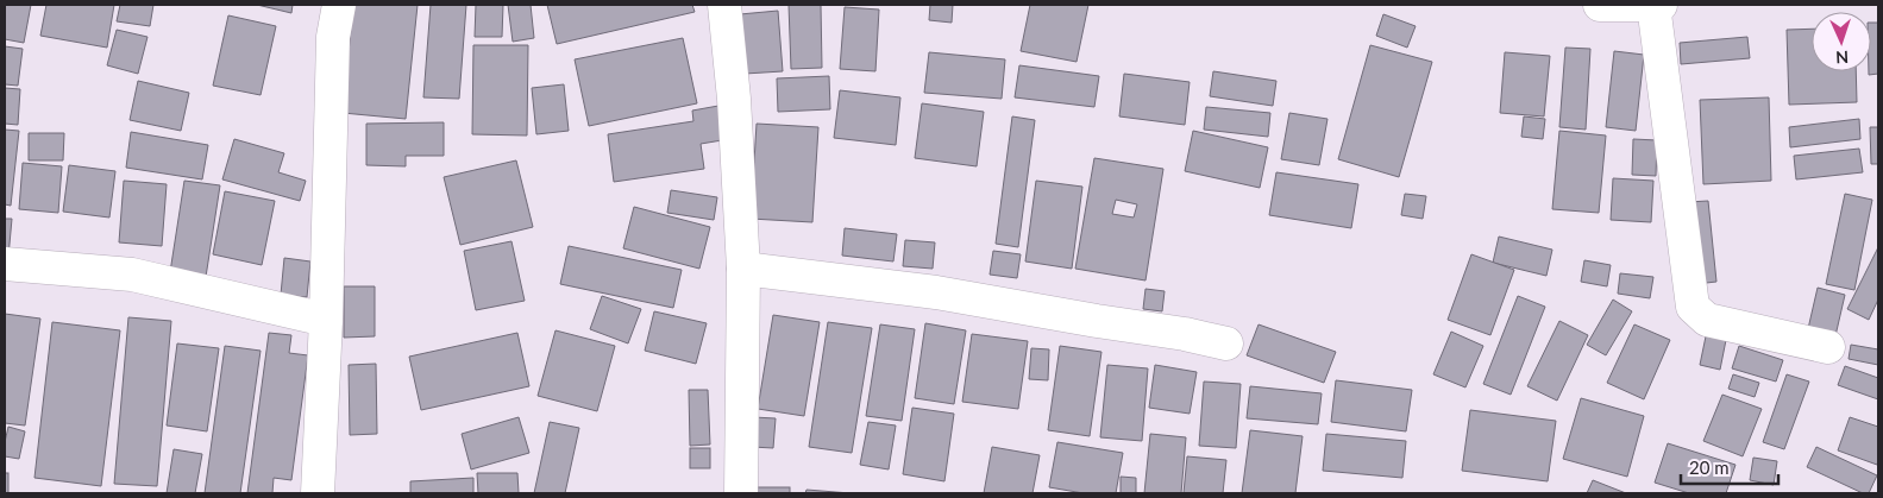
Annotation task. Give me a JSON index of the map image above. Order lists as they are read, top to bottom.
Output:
{
  "scale_bar": "20 m",
  "north": "bottom"
}
